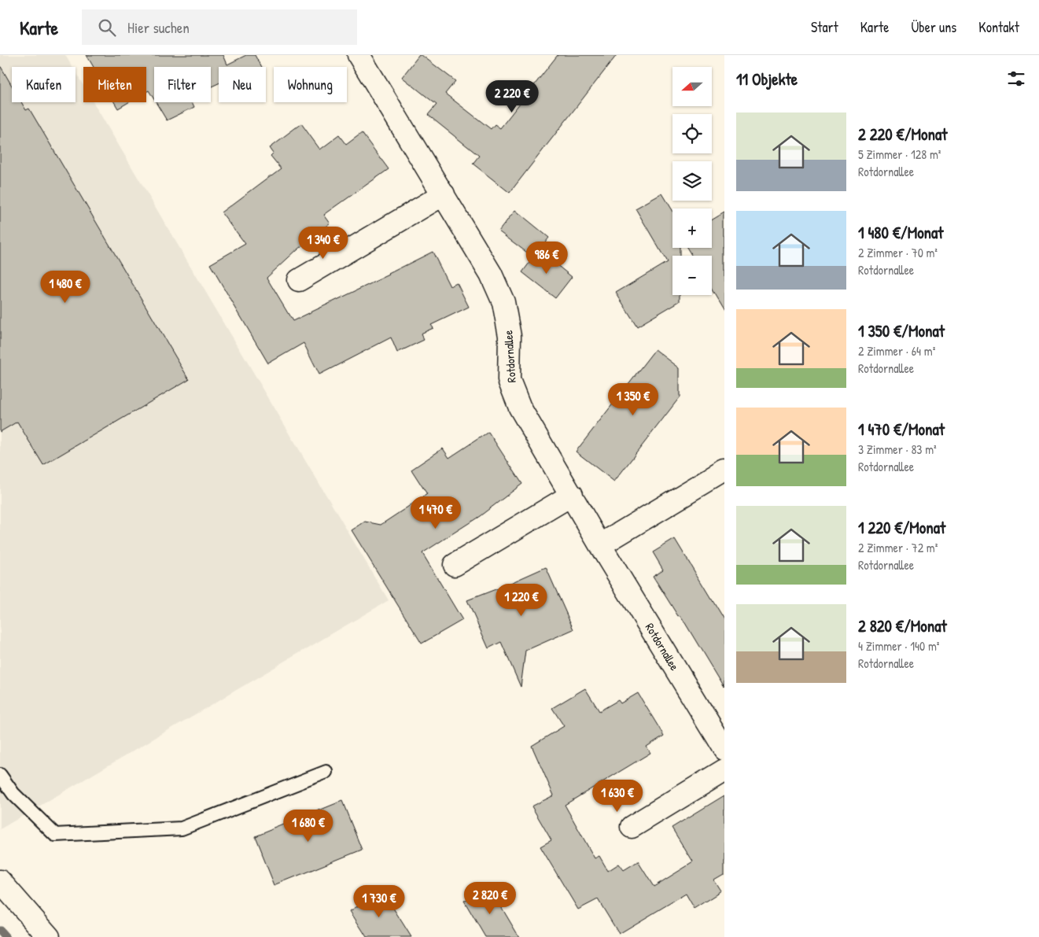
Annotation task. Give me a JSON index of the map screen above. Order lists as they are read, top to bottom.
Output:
{
  "streets": {
    "street": ["Rotdornallee"]
  },
  "north": "left",
  "page": {
    "header": "Karte",
    "search": "Hier suchen",
    "nav": [
      "Start",
      "Karte",
      "Über uns",
      "Kontakt"
    ],
    "heading": "11 Objekte",
    "map_buttons": ["+", "−"],
    "chip": [
      "Kaufen",
      "Mieten",
      "Filter",
      "Neu",
      "Wohnung"
    ],
    "price": [
      "2 220 €",
      "1 340 €",
      "986 €",
      "1 480 €",
      "1 350 €",
      "1 470 €",
      "1 220 €",
      "1 630 €",
      "1 680 €",
      "2 820 €",
      "1 730 €"
    ],
    "list": [
      {
        "name": "2 220 €/Monat",
        "note": "5 Zimmer · 128 m² · Rotdornallee"
      },
      {
        "name": "1 480 €/Monat",
        "note": "2 Zimmer · 70 m² · Rotdornallee"
      },
      {
        "name": "1 350 €/Monat",
        "note": "2 Zimmer · 64 m² · Rotdornallee"
      },
      {
        "name": "1 470 €/Monat",
        "note": "3 Zimmer · 83 m² · Rotdornallee"
      },
      {
        "name": "1 220 €/Monat",
        "note": "2 Zimmer · 72 m² · Rotdornallee"
      },
      {
        "name": "2 820 €/Monat",
        "note": "4 Zimmer · 140 m² · Rotdornallee"
      }
    ]
  }
}
